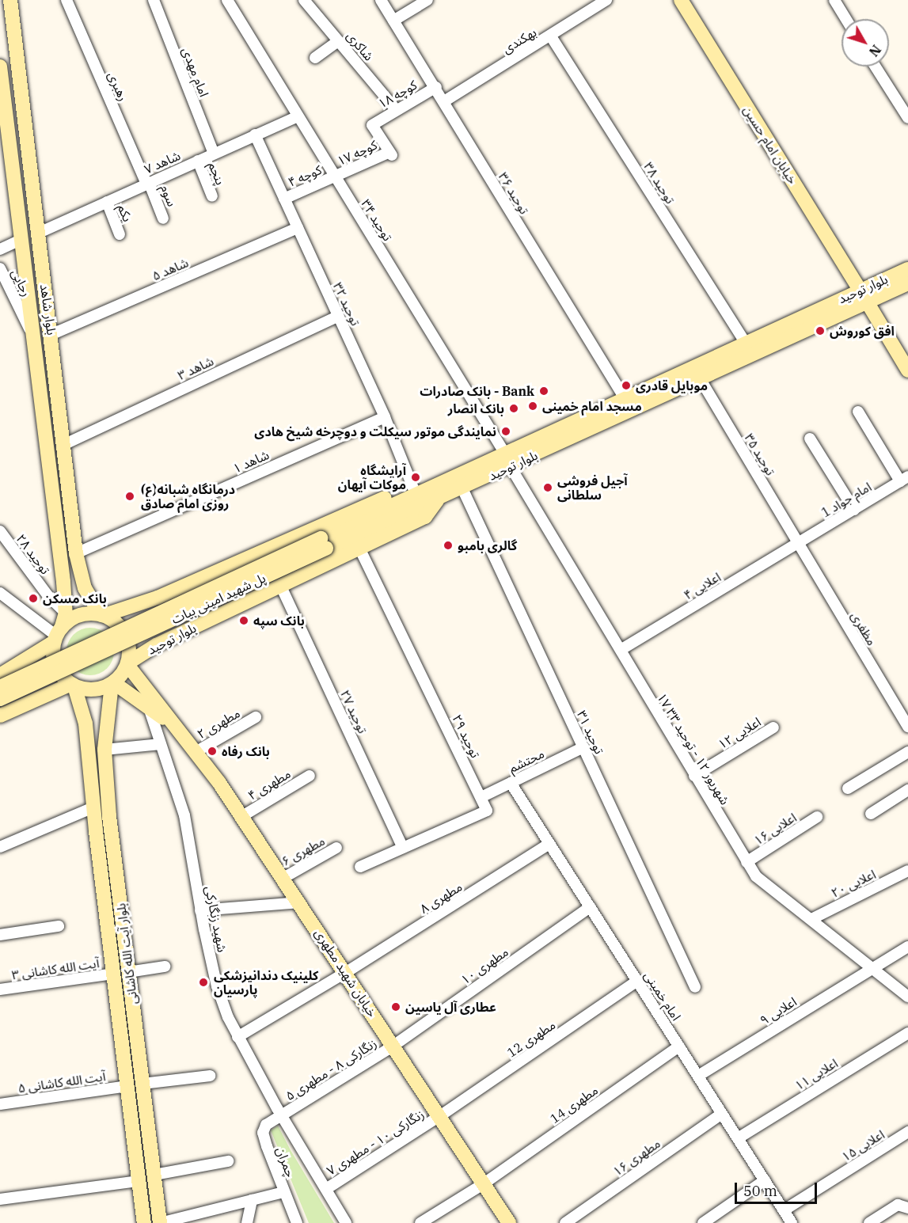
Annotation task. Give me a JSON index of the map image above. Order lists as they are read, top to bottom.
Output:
{
  "streets": {
    "main road": [
      "خیابان امام حسین",
      "بلوار توحید",
      "بلوار شاهد",
      "پل شهید امینی بیات",
      "بلوار آیت الله کاشانی",
      "خیابان شهید مطهری"
    ],
    "street": [
      "بهکندی",
      "شاکری",
      "امام مهدی",
      "رهبری",
      "کوچه ۱۸",
      "کوچه ۱۷",
      "شاهد ۷",
      "پنجم",
      "کوچه ۴",
      "توحید ۳۸",
      "توحید ۳۶",
      "سوم",
      "یکم",
      "توحید ۳۴",
      "شاهد ۵",
      "رجایی",
      "توحید ۳۲",
      "شاهد ۳",
      "توحید ۳۵",
      "شاهد ۱",
      "امام جواد 1",
      "توحید ۲۸",
      "اعلایی ۴",
      "مظفری",
      "توحید ۲۷",
      "مطهری ۲",
      "توحید ۳۱",
      "اعلایی ۱۲",
      "توحید ۲۹",
      "۱۷ شهریور ۱۲ - توحید ۳۳",
      "محتشم",
      "مطهری ۴",
      "اعلایی ۱۶",
      "مطهری ۶",
      "اعلایی ۲۰",
      "مطهری ۸",
      "شهید زنگارکی",
      "مطهری ۱۰",
      "آیت الله کاشانی ۳",
      "امام خمینی",
      "اعلایی ۹",
      "مطهری 12",
      "زنگارکی ۸ - مطهری ۵",
      "اعلایی ۱۱",
      "آیت الله کاشانی ۵",
      "مطهری 14",
      "زنگارکی ۱۰ - مطهری ۷",
      "اعلایی ۱۵",
      "مطهری ۱۶",
      "چمران"
    ]
  },
  "crossings": [
    ["بهکندی", "توحید ۳۸"],
    ["بهکندی", "توحید ۳۶"],
    ["شاکری", "کوچه ۱۸"],
    ["امام مهدی", "شاهد ۷"],
    ["رهبری", "شاهد ۷"],
    ["رهبری", "سوم"],
    ["کوچه ۱۸", "کوچه ۱۷"],
    ["کوچه ۱۸", "توحید ۳۶"],
    ["خیابان امام حسین", "بلوار توحید"],
    ["کوچه ۱۷", "کوچه ۴"],
    ["کوچه ۱۷", "توحید ۳۴"],
    ["شاهد ۷", "پنجم"],
    ["شاهد ۷", "سوم"],
    ["شاهد ۷", "یکم"],
    ["شاهد ۷", "توحید ۳۴"],
    ["شاهد ۷", "توحید ۳۲"],
    ["شاهد ۷", "بلوار شاهد"],
    ["کوچه ۴", "توحید ۳۴"],
    ["کوچه ۴", "توحید ۳۲"],
    ["توحید ۳۸", "بلوار توحید"],
    ["توحید ۳۶", "بلوار توحید"],
    ["توحید ۳۴", "بلوار توحید"],
    ["شاهد ۵", "توحید ۳۲"],
    ["شاهد ۵", "بلوار شاهد"],
    ["رجایی", "بلوار شاهد"],
    ["بلوار توحید", "توحید ۳۲"],
    ["بلوار توحید", "بلوار شاهد"],
    ["بلوار توحید", "توحید ۳۵"],
    ["بلوار توحید", "پل شهید امینی بیات"],
    ["بلوار توحید", "توحید ۲۷"],
    ["بلوار توحید", "توحید ۳۱"],
    ["بلوار توحید", "توحید ۲۹"],
    ["بلوار توحید", "۱۷ شهریور ۱۲ - توحید ۳۳"],
    ["بلوار توحید", "بلوار آیت الله کاشانی"],
    ["بلوار توحید", "خیابان شهید مطهری"],
    ["توحید ۳۲", "شاهد ۳"],
    ["توحید ۳۲", "شاهد ۱"],
    ["توحید ۳۲", "پل شهید امینی بیات"],
    ["بلوار شاهد", "شاهد ۳"],
    ["بلوار شاهد", "شاهد ۱"],
    ["بلوار شاهد", "توحید ۲۸"],
    ["بلوار شاهد", "بلوار آیت الله کاشانی"],
    ["بلوار شاهد", "خیابان شهید مطهری"],
    ["توحید ۳۵", "امام جواد 1"],
    ["توحید ۳۵", "اعلایی ۴"],
    ["توحید ۳۵", "مظفری"],
    ["امام جواد 1", "اعلایی ۴"],
    ["امام جواد 1", "مظفری"],
    ["اعلایی ۴", "مظفری"],
    ["اعلایی ۴", "۱۷ شهریور ۱۲ - توحید ۳۳"],
    ["مطهری ۲", "خیابان شهید مطهری"],
    ["توحید ۳۱", "محتشم"],
    ["اعلایی ۱۲", "۱۷ شهریور ۱۲ - توحید ۳۳"],
    ["توحید ۲۹", "محتشم"],
    ["۱۷ شهریور ۱۲ - توحید ۳۳", "اعلایی ۱۶"],
    ["۱۷ شهریور ۱۲ - توحید ۳۳", "اعلایی ۲۰"],
    ["۱۷ شهریور ۱۲ - توحید ۳۳", "اعلایی ۹"],
    ["محتشم", "امام خمینی"],
    ["مطهری ۴", "خیابان شهید مطهری"],
    ["مطهری ۶", "خیابان شهید مطهری"],
    ["مطهری ۸", "شهید زنگارکی"],
    ["مطهری ۸", "خیابان شهید مطهری"],
    ["مطهری ۸", "امام خمینی"],
    ["شهید زنگارکی", "خیابان شهید مطهری"],
    ["شهید زنگارکی", "زنگارکی ۸ - مطهری ۵"],
    ["شهید زنگارکی", "زنگارکی ۱۰ - مطهری ۷"],
    ["شهید زنگارکی", "چمران"],
    ["بلوار آیت الله کاشانی", "آیت الله کاشانی ۳"],
    ["بلوار آیت الله کاشانی", "خیابان شهید مطهری"],
    ["بلوار آیت الله کاشانی", "آیت الله کاشانی ۵"],
    ["مطهری ۱۰", "خیابان شهید مطهری"],
    ["مطهری ۱۰", "امام خمینی"],
    ["مطهری ۱۰", "زنگارکی ۸ - مطهری ۵"],
    ["خیابان شهید مطهری", "مطهری 12"],
    ["خیابان شهید مطهری", "زنگارکی ۸ - مطهری ۵"],
    ["خیابان شهید مطهری", "مطهری 14"],
    ["خیابان شهید مطهری", "زنگارکی ۱۰ - مطهری ۷"],
    ["امام خمینی", "اعلایی ۹"],
    ["امام خمینی", "مطهری 12"],
    ["امام خمینی", "اعلایی ۱۱"],
    ["امام خمینی", "مطهری 14"],
    ["امام خمینی", "اعلایی ۱۵"],
    ["امام خمینی", "مطهری ۱۶"],
    ["مطهری 12", "زنگارکی ۱۰ - مطهری ۷"],
    ["زنگارکی ۸ - مطهری ۵", "چمران"]
  ],
  "places": [
    "افق کوروش",
    "موبایل قادری",
    "بانک صادرات - Bank",
    "مسجد امام خمینی",
    "بانک انصار",
    "نمایندگی موتور سیکلت و دوچرخه شیخ هادی",
    "آرایشگاه موکات آیهان",
    "آجیل فروشی سلطانی",
    "(ع)درمانگاه شبانه روزی امام صادق",
    "گالری بامبو",
    "بانک مسکن",
    "بانک سپه",
    "بانک رفاه",
    "کلینیک دندانپزشکی پارسیان",
    "عطاری آل یاسین"
  ],
  "scale_bar": "50 m",
  "north": "bottom right"
}
